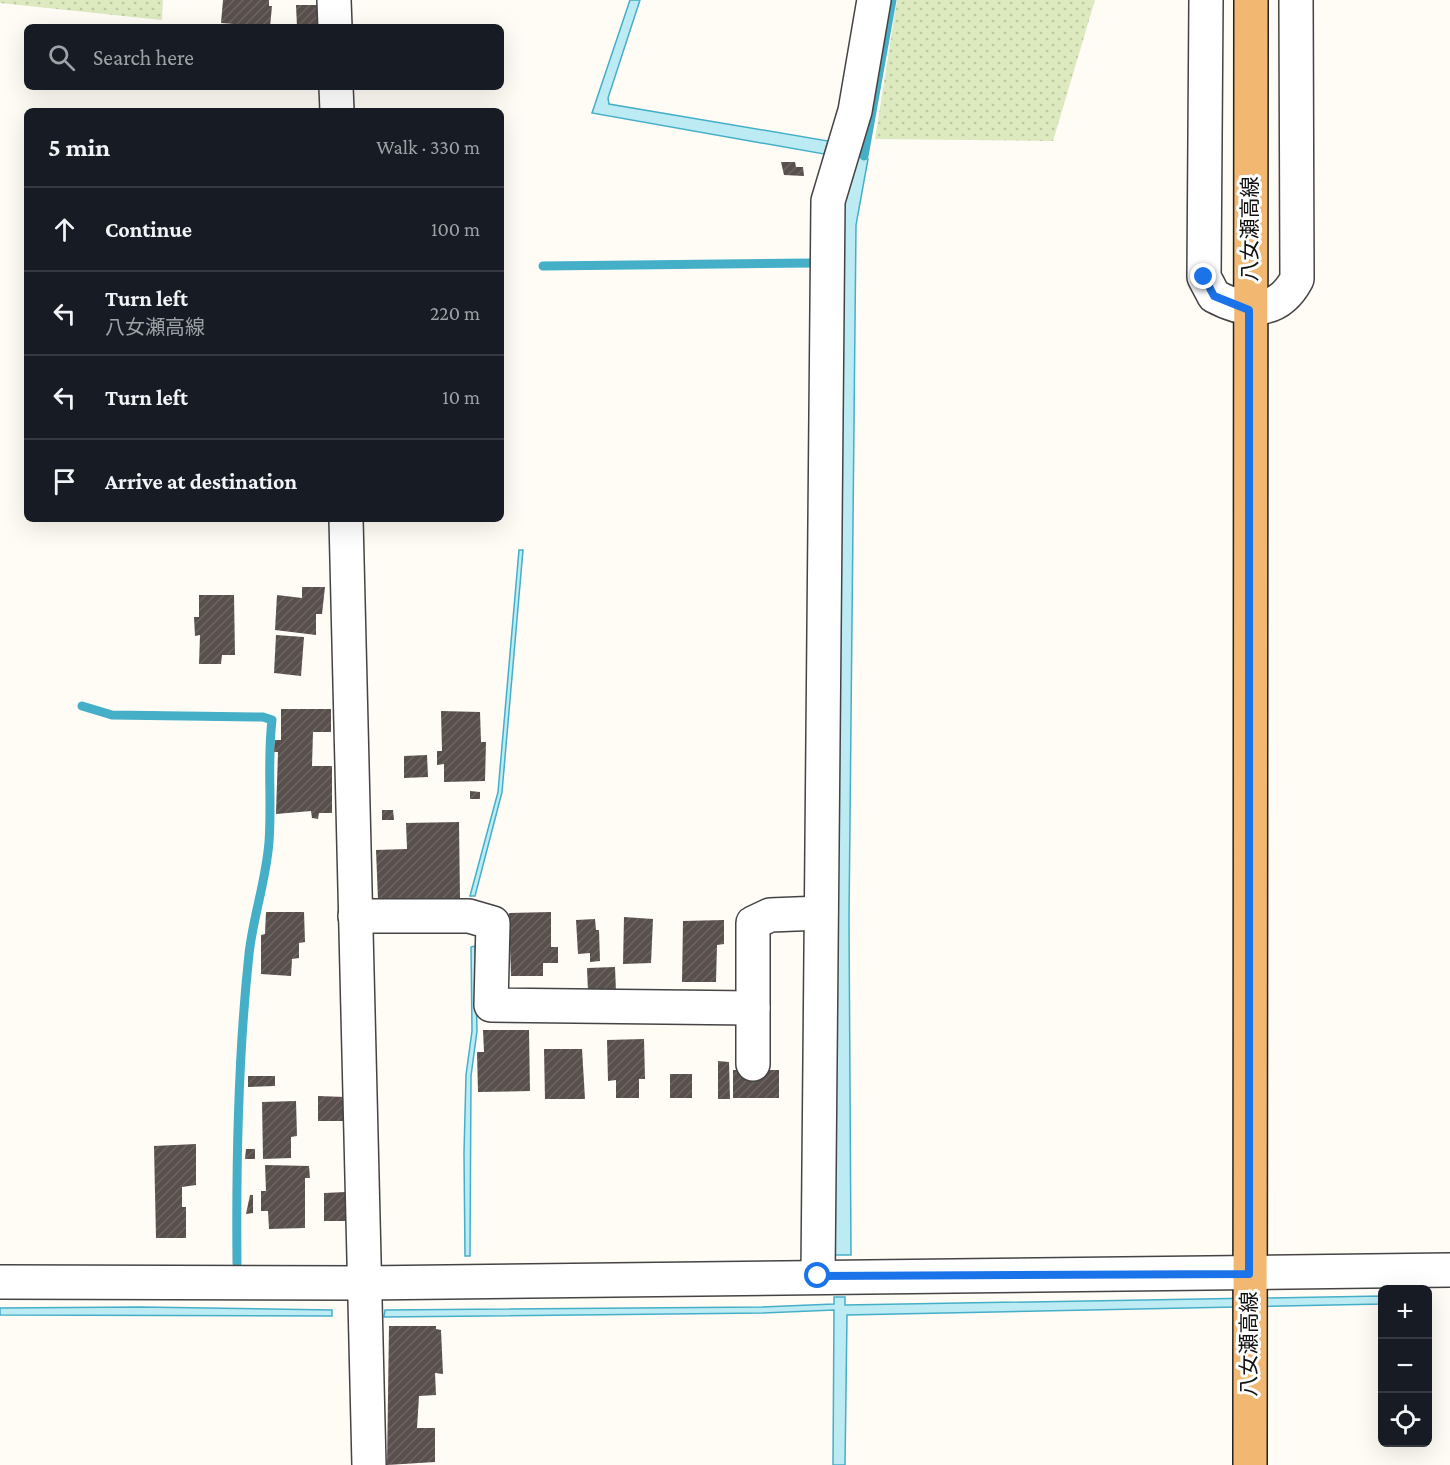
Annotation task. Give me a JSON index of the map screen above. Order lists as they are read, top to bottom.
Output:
{
  "streets": {
    "main road": ["八女瀬高線"]
  },
  "page": {
    "search": "Search here",
    "heading": ["5 min", "Walk · 330 m"],
    "list": [
      ["Continue", "100 m"],
      ["Turn left", "八女瀬高線", "220 m"],
      ["Turn left", "10 m"],
      "Arrive at destination"
    ],
    "map_buttons": ["+", "−"]
  }
}
